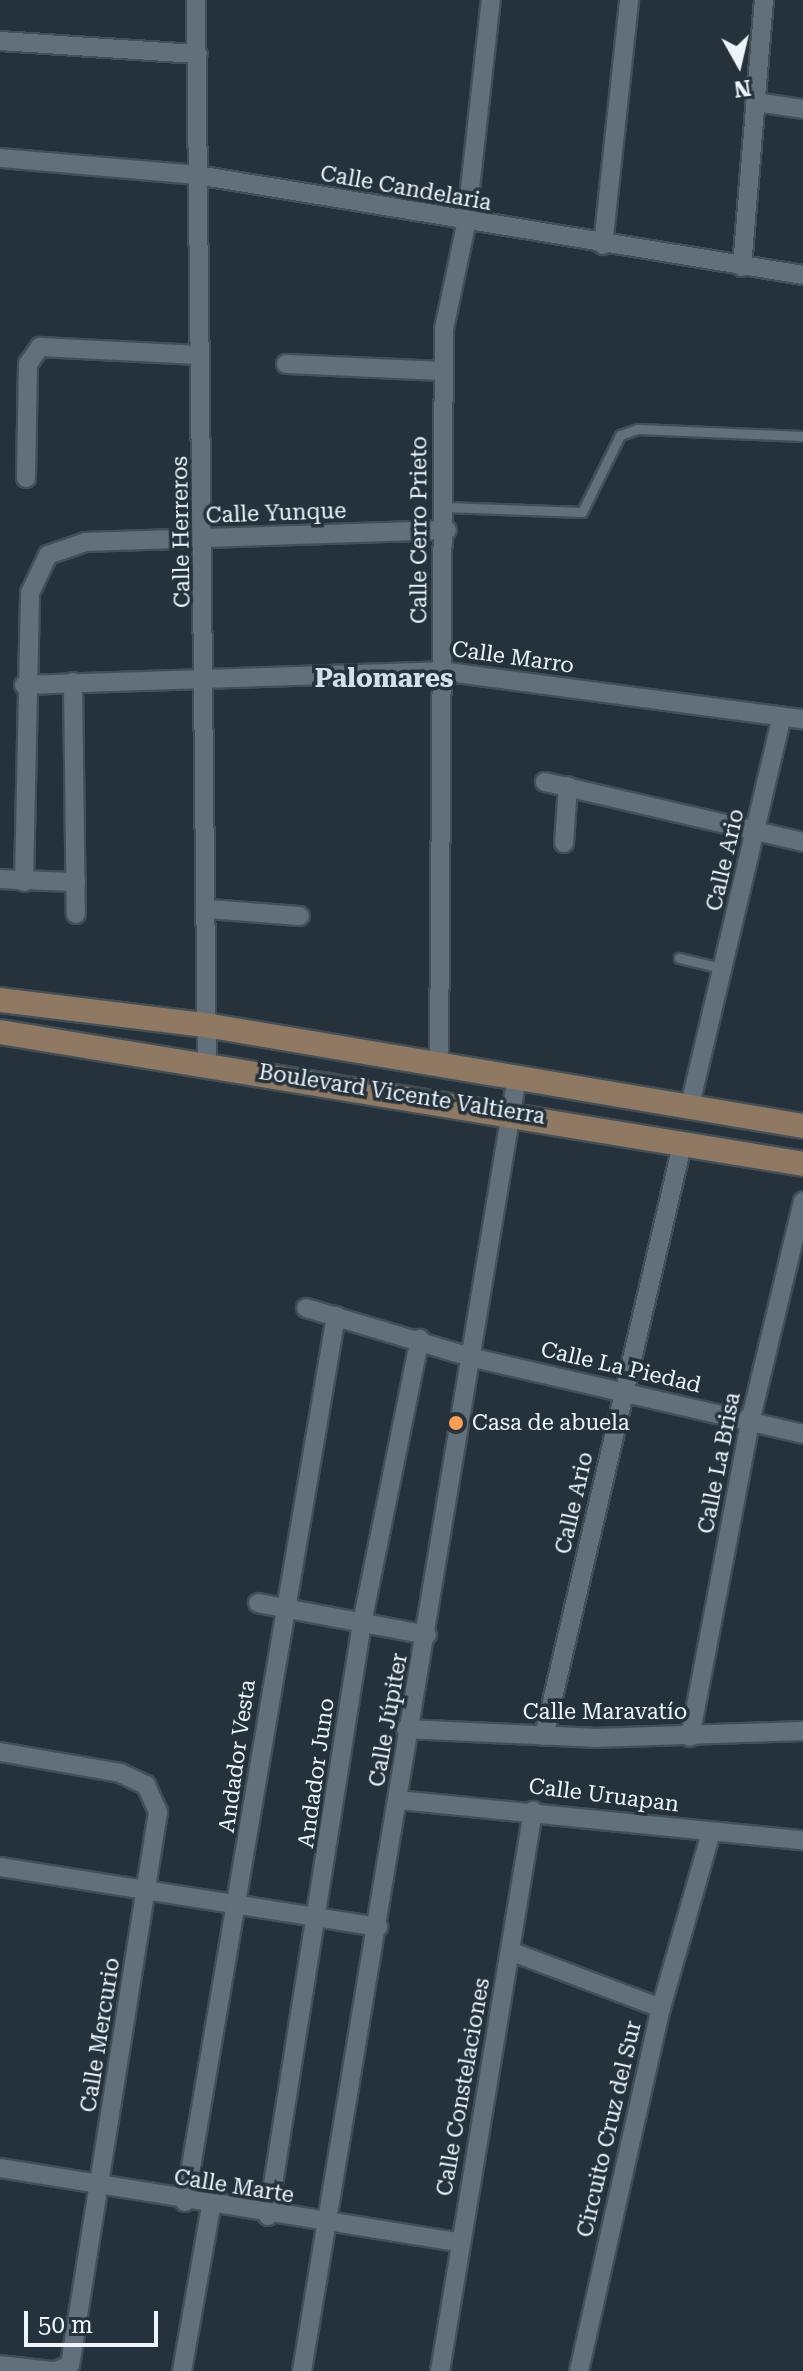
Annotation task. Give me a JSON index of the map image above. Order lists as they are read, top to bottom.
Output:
{
  "streets": {
    "main road": ["Boulevard Vicente Valtierra"],
    "street": [
      "Calle Candelaria",
      "Calle Yunque",
      "Calle Cerro Prieto",
      "Calle Herreros",
      "Calle Marro",
      "Calle Ario",
      "Calle La Piedad",
      "Calle La Brisa",
      "Calle Maravatío",
      "Calle Júpiter",
      "Andador Vesta",
      "Andador Juno",
      "Calle Uruapan",
      "Calle Mercurio",
      "Calle Constelaciones",
      "Circuito Cruz del Sur",
      "Calle Marte"
    ]
  },
  "crossings": [
    ["Calle Candelaria", "Calle Cerro Prieto"],
    ["Calle Candelaria", "Calle Herreros"],
    ["Calle Yunque", "Calle Cerro Prieto"],
    ["Calle Yunque", "Calle Herreros"],
    ["Calle Yunque", "Calle Marro"],
    ["Calle Cerro Prieto", "Calle Marro"],
    ["Calle Cerro Prieto", "Boulevard Vicente Valtierra"],
    ["Calle Herreros", "Calle Marro"],
    ["Calle Herreros", "Boulevard Vicente Valtierra"],
    ["Calle Marro", "Calle Ario"],
    ["Calle Ario", "Boulevard Vicente Valtierra"],
    ["Calle Ario", "Calle La Piedad"],
    ["Calle Ario", "Calle Maravatío"],
    ["Boulevard Vicente Valtierra", "Calle Júpiter"],
    ["Calle La Piedad", "Calle La Brisa"],
    ["Calle La Piedad", "Calle Júpiter"],
    ["Calle La Piedad", "Andador Vesta"],
    ["Calle La Piedad", "Andador Juno"],
    ["Calle La Brisa", "Calle Maravatío"],
    ["Calle Maravatío", "Calle Júpiter"],
    ["Calle Júpiter", "Calle Uruapan"],
    ["Calle Júpiter", "Calle Marte"],
    ["Andador Vesta", "Calle Marte"],
    ["Andador Juno", "Calle Marte"],
    ["Calle Uruapan", "Calle Constelaciones"],
    ["Calle Mercurio", "Calle Marte"],
    ["Calle Constelaciones", "Circuito Cruz del Sur"],
    ["Calle Constelaciones", "Calle Marte"]
  ],
  "districts": ["Palomares"],
  "places": ["Casa de abuela"],
  "scale_bar": "50 m",
  "north": "bottom"
}
